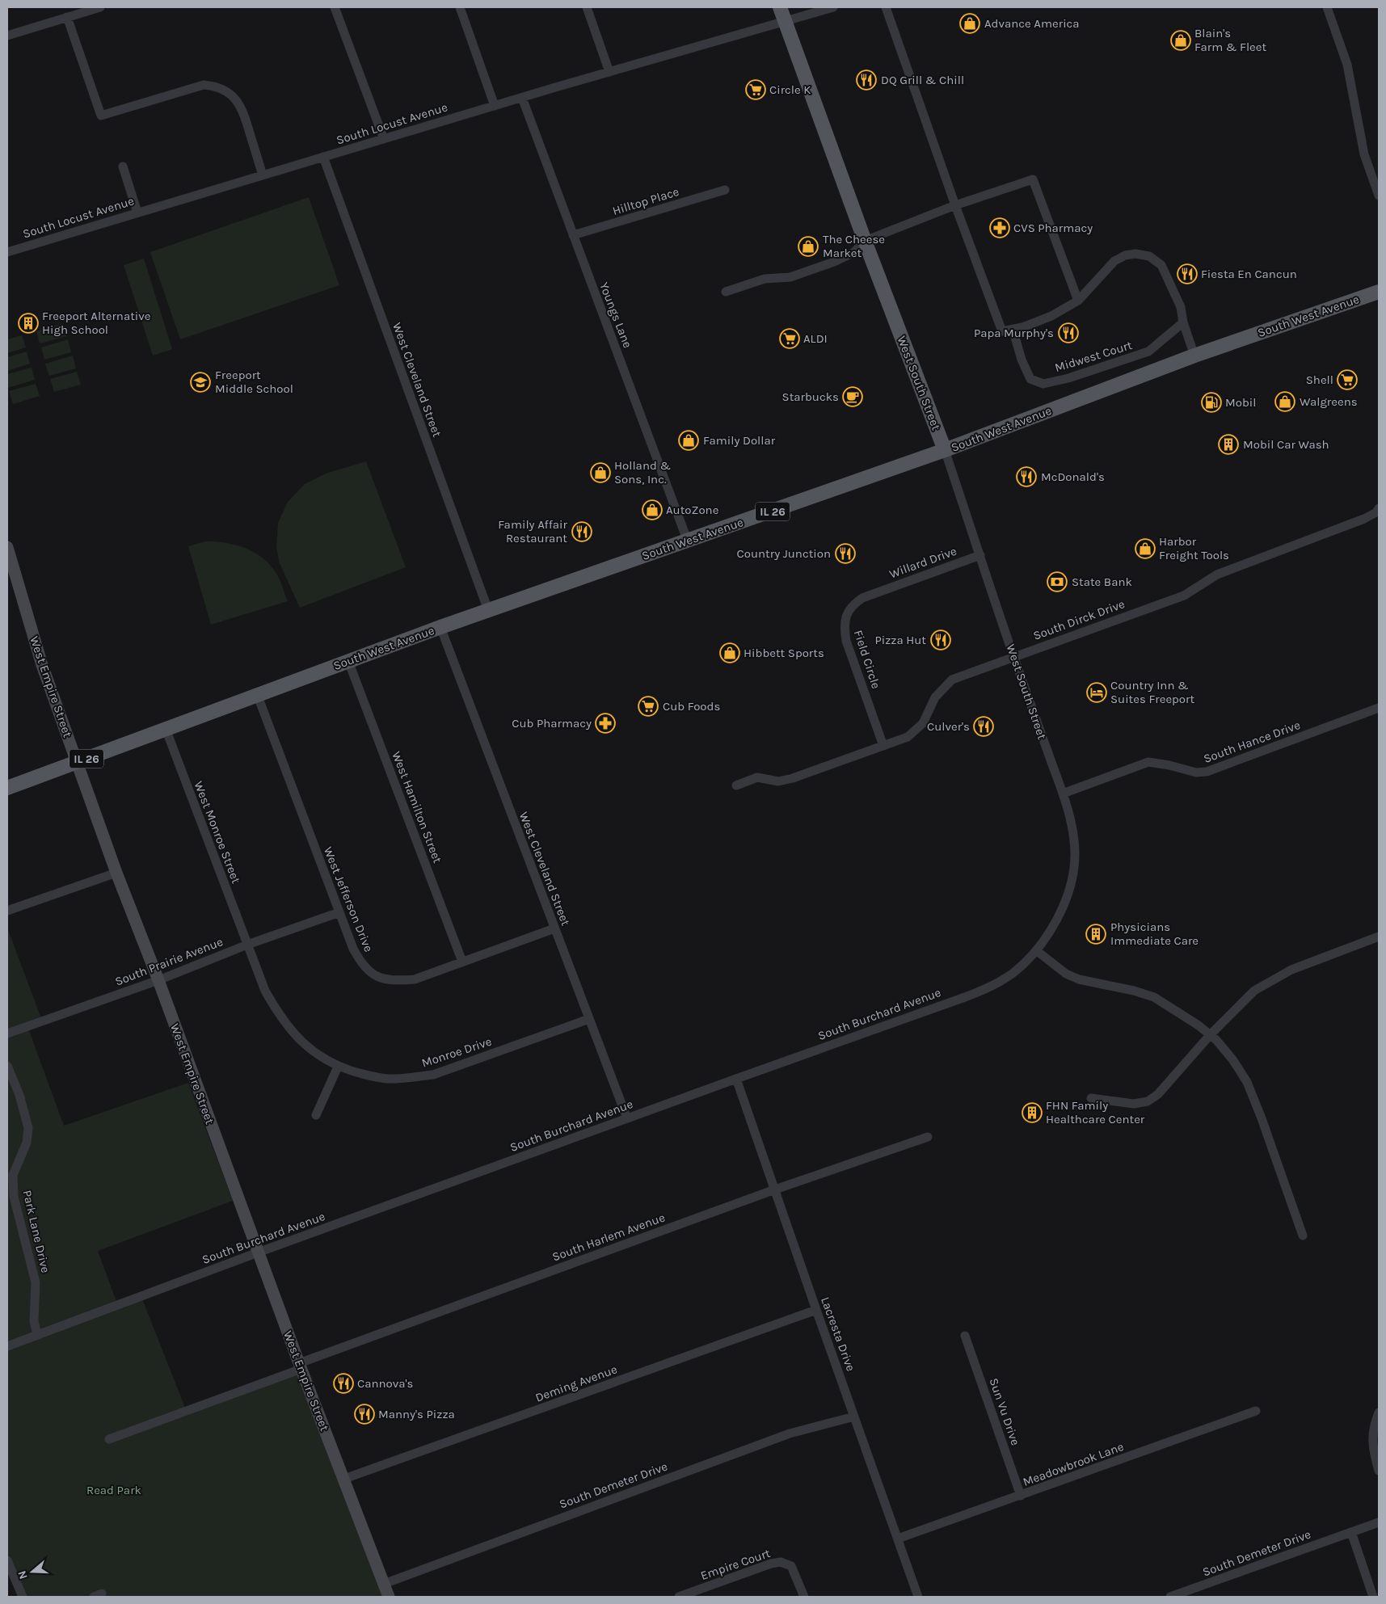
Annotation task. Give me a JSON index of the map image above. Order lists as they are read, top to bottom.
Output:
{
  "streets": {
    "main road": [
      "South West Avenue",
      "West South Street",
      "IL 26",
      "West Empire Street"
    ],
    "street": [
      "South Locust Avenue",
      "Hilltop Place",
      "Youngs Lane",
      "Midwest Court",
      "West Cleveland Street",
      "Willard Drive",
      "South Dirck Drive",
      "Field Circle",
      "South Hance Drive",
      "West Hamilton Street",
      "West Monroe Street",
      "West Jefferson Drive",
      "South Prairie Avenue",
      "South Burchard Avenue",
      "Monroe Drive",
      "Park Lane Drive",
      "South Harlem Avenue",
      "Lacresta Drive",
      "Deming Avenue",
      "Sun Vu Drive",
      "Meadowbrook Lane",
      "South Demeter Drive",
      "Empire Court"
    ]
  },
  "crossings": [
    ["South Locust Avenue", "Youngs Lane"],
    ["South Locust Avenue", "West Cleveland Street"],
    ["South Locust Avenue", "West South Street"],
    ["Hilltop Place", "Youngs Lane"],
    ["Youngs Lane", "South West Avenue"],
    ["South West Avenue", "West Cleveland Street"],
    ["South West Avenue", "West South Street"],
    ["South West Avenue", "West Empire Street"],
    ["South West Avenue", "West Hamilton Street"],
    ["South West Avenue", "West Monroe Street"],
    ["South West Avenue", "West Jefferson Drive"],
    ["West Cleveland Street", "West Jefferson Drive"],
    ["West Cleveland Street", "South Burchard Avenue"],
    ["West Cleveland Street", "Monroe Drive"],
    ["West South Street", "Willard Drive"],
    ["West South Street", "South Dirck Drive"],
    ["West South Street", "South Hance Drive"],
    ["West South Street", "South Burchard Avenue"],
    ["Willard Drive", "Field Circle"],
    ["South Dirck Drive", "Field Circle"],
    ["West Empire Street", "South Prairie Avenue"],
    ["West Empire Street", "South Burchard Avenue"],
    ["West Empire Street", "South Harlem Avenue"],
    ["West Empire Street", "Deming Avenue"],
    ["West Empire Street", "South Demeter Drive"],
    ["West Hamilton Street", "West Jefferson Drive"],
    ["West Monroe Street", "South Prairie Avenue"],
    ["West Monroe Street", "Monroe Drive"],
    ["West Jefferson Drive", "South Prairie Avenue"],
    ["South Prairie Avenue", "Monroe Drive"],
    ["South Burchard Avenue", "Park Lane Drive"],
    ["South Burchard Avenue", "Lacresta Drive"],
    ["South Harlem Avenue", "Lacresta Drive"],
    ["Lacresta Drive", "Deming Avenue"],
    ["Lacresta Drive", "Meadowbrook Lane"],
    ["Lacresta Drive", "South Demeter Drive"],
    ["Sun Vu Drive", "Meadowbrook Lane"]
  ],
  "parks": ["Read Park"],
  "places": {
    "shop": [
      "Advance America",
      "Blain's Farm & Fleet",
      "The Cheese Market",
      "Walgreens",
      "Family Dollar",
      "Holland & Sons, Inc.",
      "AutoZone",
      "Harbor Freight Tools",
      "Hibbett Sports"
    ],
    "restaurant": [
      "DQ Grill & Chill",
      "Fiesta En Cancun",
      "Papa Murphy's",
      "McDonald's",
      "Family Affair Restaurant",
      "Country Junction",
      "Pizza Hut",
      "Culver's",
      "Cannova's",
      "Manny's Pizza"
    ],
    "supermarket": [
      "Circle K",
      "ALDI",
      "Shell",
      "Cub Foods"
    ],
    "pharmacy": ["CVS Pharmacy", "Cub Pharmacy"],
    "building": [
      "Freeport Alternative High School",
      "Mobil Car Wash",
      "Physicians Immediate Care",
      "FHN Family Healthcare Center"
    ],
    "school or university": ["Freeport Middle School"],
    "cafe": ["Starbucks"],
    "fuel station": ["Mobil"],
    "bank": ["State Bank"],
    "hotel": ["Country Inn & Suites Freeport"]
  },
  "north": "left"
}
